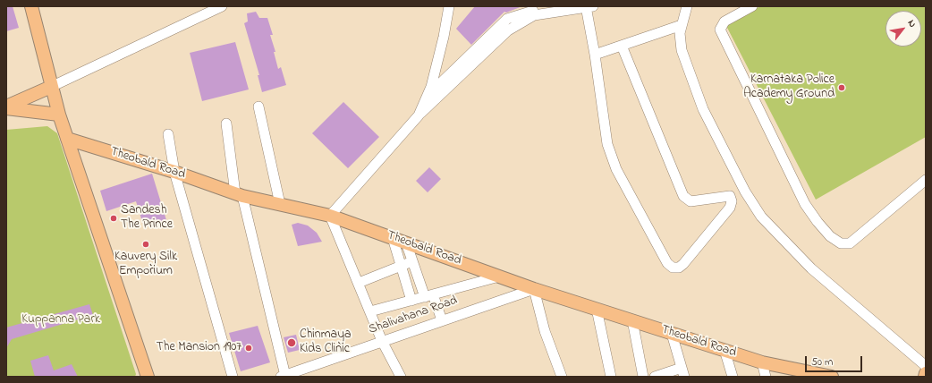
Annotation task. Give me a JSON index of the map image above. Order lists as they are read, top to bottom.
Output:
{
  "streets": {
    "main road": ["Theobald Road"],
    "street": ["Shalivahana Road"]
  },
  "crossings": [
    ["Theobald Road", "Shalivahana Road"]
  ],
  "parks": ["Kuppanna Park"],
  "places": [
    "Karnataka Police Academy Ground",
    "Sandesh The Prince",
    "Kauvery Silk Emporium",
    "Chinmaya Kids Clinic",
    "The Mansion 1907"
  ],
  "scale_bar": "50 m",
  "north": "top right"
}
